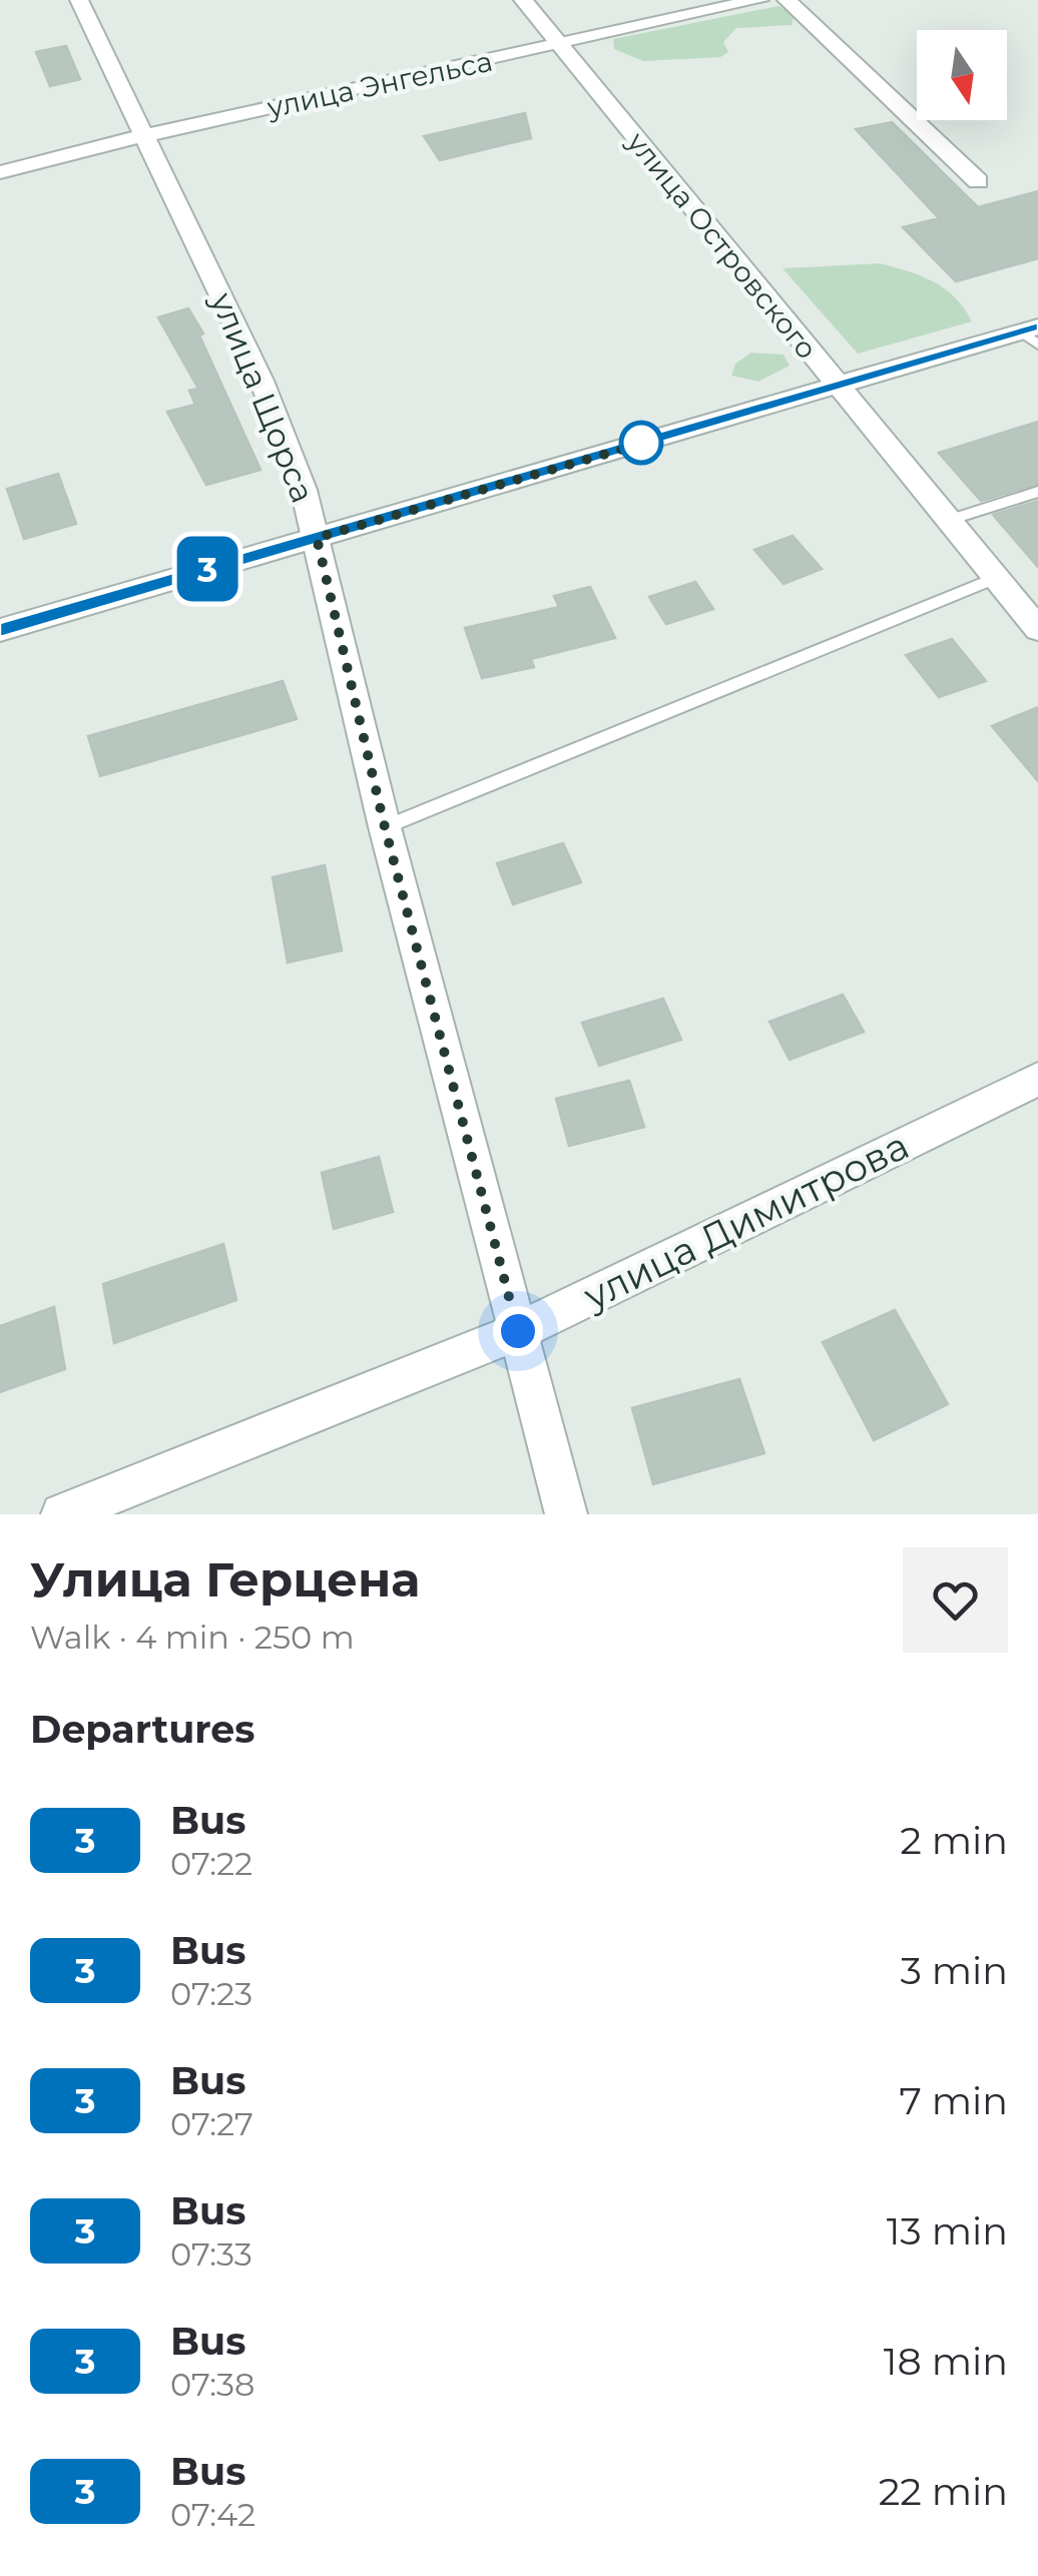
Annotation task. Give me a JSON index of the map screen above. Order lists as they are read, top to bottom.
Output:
{
  "streets": {
    "street": [
      "улица Энгельса",
      "улица Островского",
      "улица Щорса",
      "улица Димитрова"
    ]
  },
  "crossings": [
    ["улица Энгельса", "улица Островского"],
    ["улица Энгельса", "улица Щорса"],
    ["улица Щорса", "улица Димитрова"]
  ],
  "lines": ["bus line 3"],
  "north": "bottom",
  "page": {
    "on_map": "3",
    "heading": [
      ["Улица Герцена", "Walk · 4 min · 250 m"],
      "Departures"
    ],
    "list": [
      {
        "mark": "3",
        "name": "Bus",
        "note": "07:22",
        "value": "2 min"
      },
      {
        "mark": "3",
        "name": "Bus",
        "note": "07:23",
        "value": "3 min"
      },
      {
        "mark": "3",
        "name": "Bus",
        "note": "07:27",
        "value": "7 min"
      },
      {
        "mark": "3",
        "name": "Bus",
        "note": "07:33",
        "value": "13 min"
      },
      {
        "mark": "3",
        "name": "Bus",
        "note": "07:38",
        "value": "18 min"
      },
      {
        "mark": "3",
        "name": "Bus",
        "note": "07:42",
        "value": "22 min"
      }
    ]
  }
}
